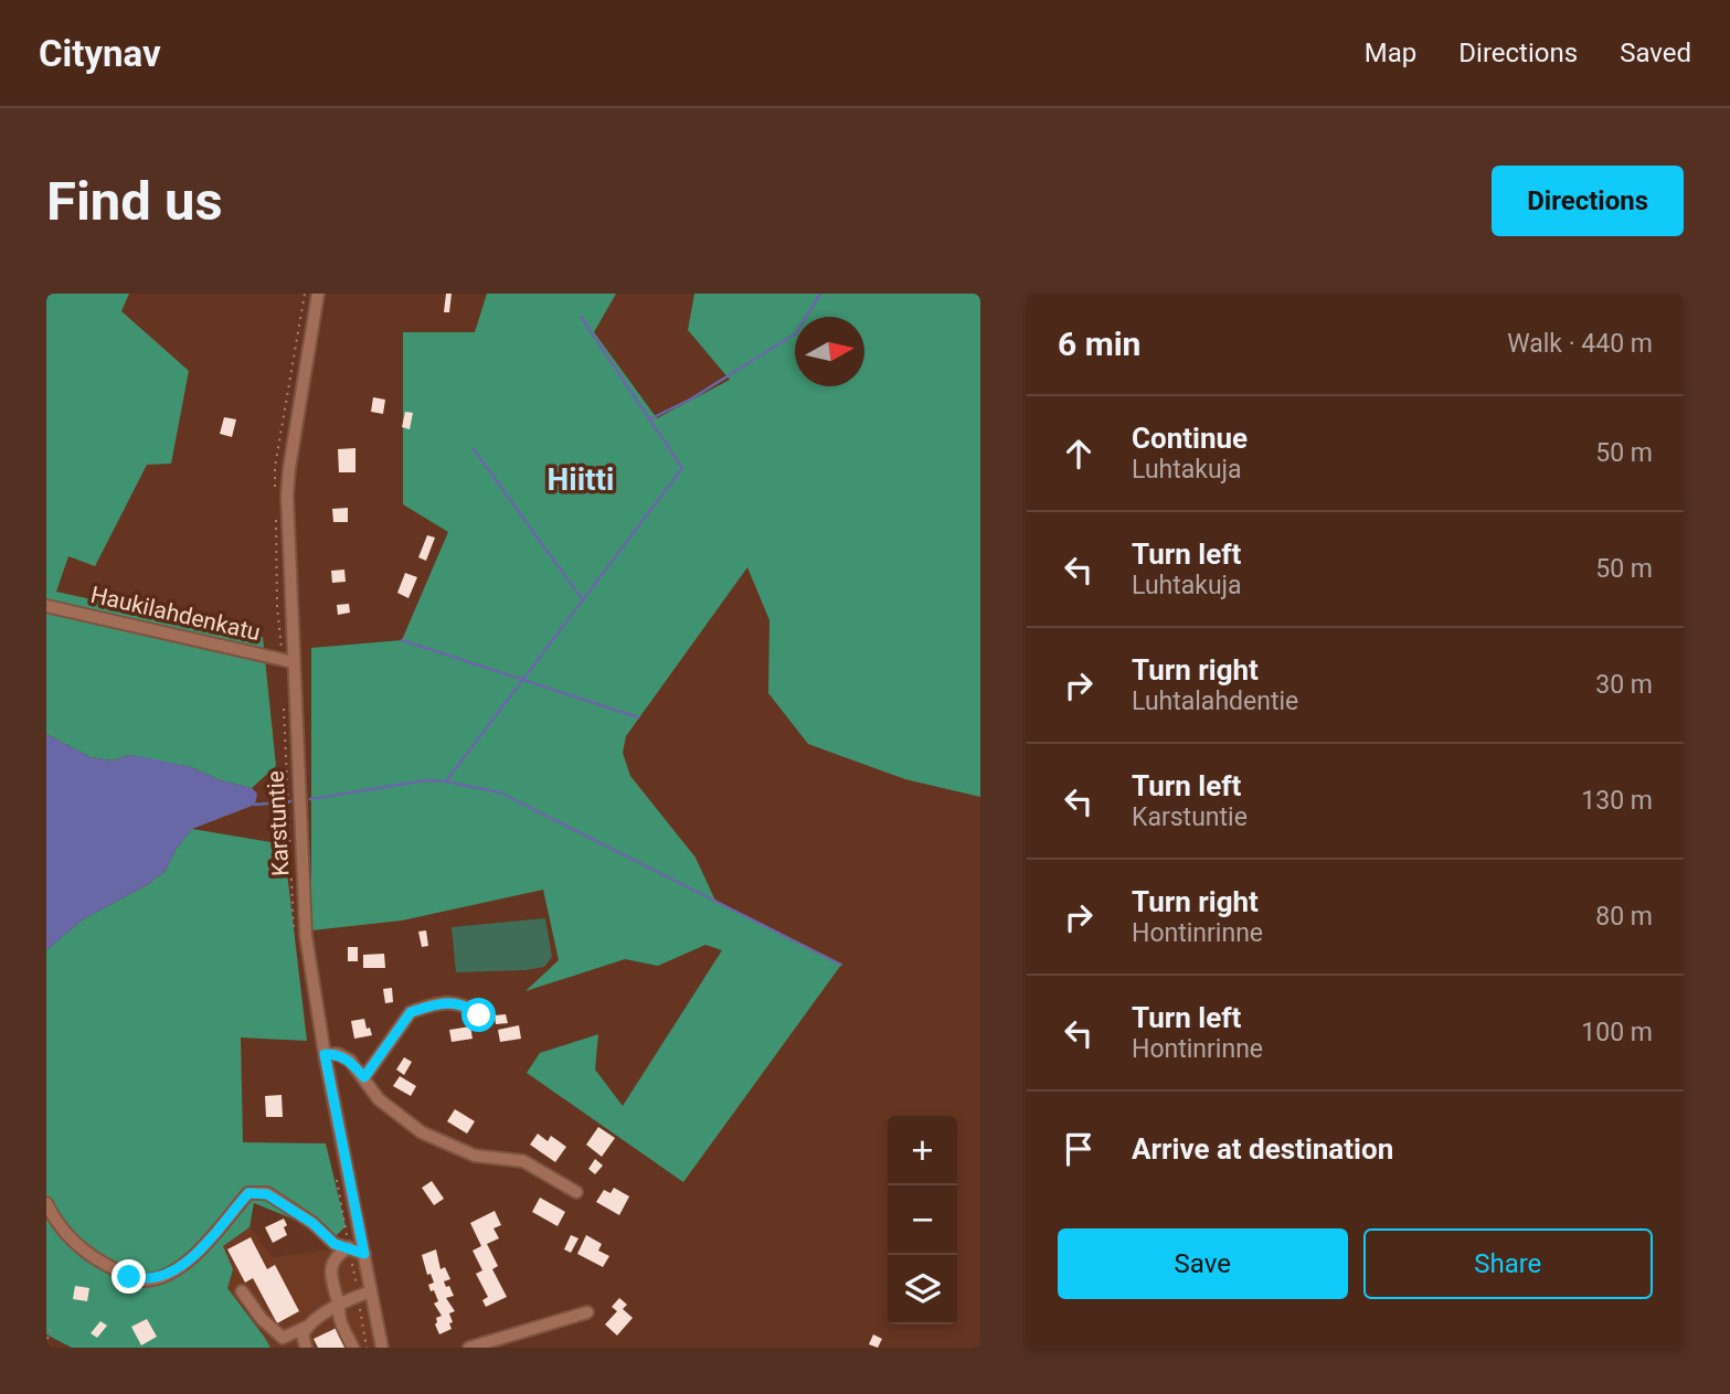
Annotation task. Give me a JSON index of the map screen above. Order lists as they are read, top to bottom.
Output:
{
  "streets": {
    "street": ["Haukilahdenkatu", "Karstuntie"]
  },
  "crossings": [
    ["Haukilahdenkatu", "Karstuntie"]
  ],
  "districts": ["Hiitti"],
  "north": "right",
  "page": {
    "header": "Citynav",
    "nav": ["Map", "Directions", "Saved"],
    "buttons": [
      "Directions",
      ["Save", "Share"]
    ],
    "title": "Find us",
    "heading": ["6 min", "Walk · 440 m"],
    "list": [
      ["Continue", "Luhtakuja", "50 m"],
      ["Turn left", "Luhtakuja", "50 m"],
      ["Turn right", "Luhtalahdentie", "30 m"],
      ["Turn left", "Karstuntie", "130 m"],
      ["Turn right", "Hontinrinne", "80 m"],
      ["Turn left", "Hontinrinne", "100 m"],
      "Arrive at destination"
    ],
    "map_buttons": ["+", "−"]
  }
}
